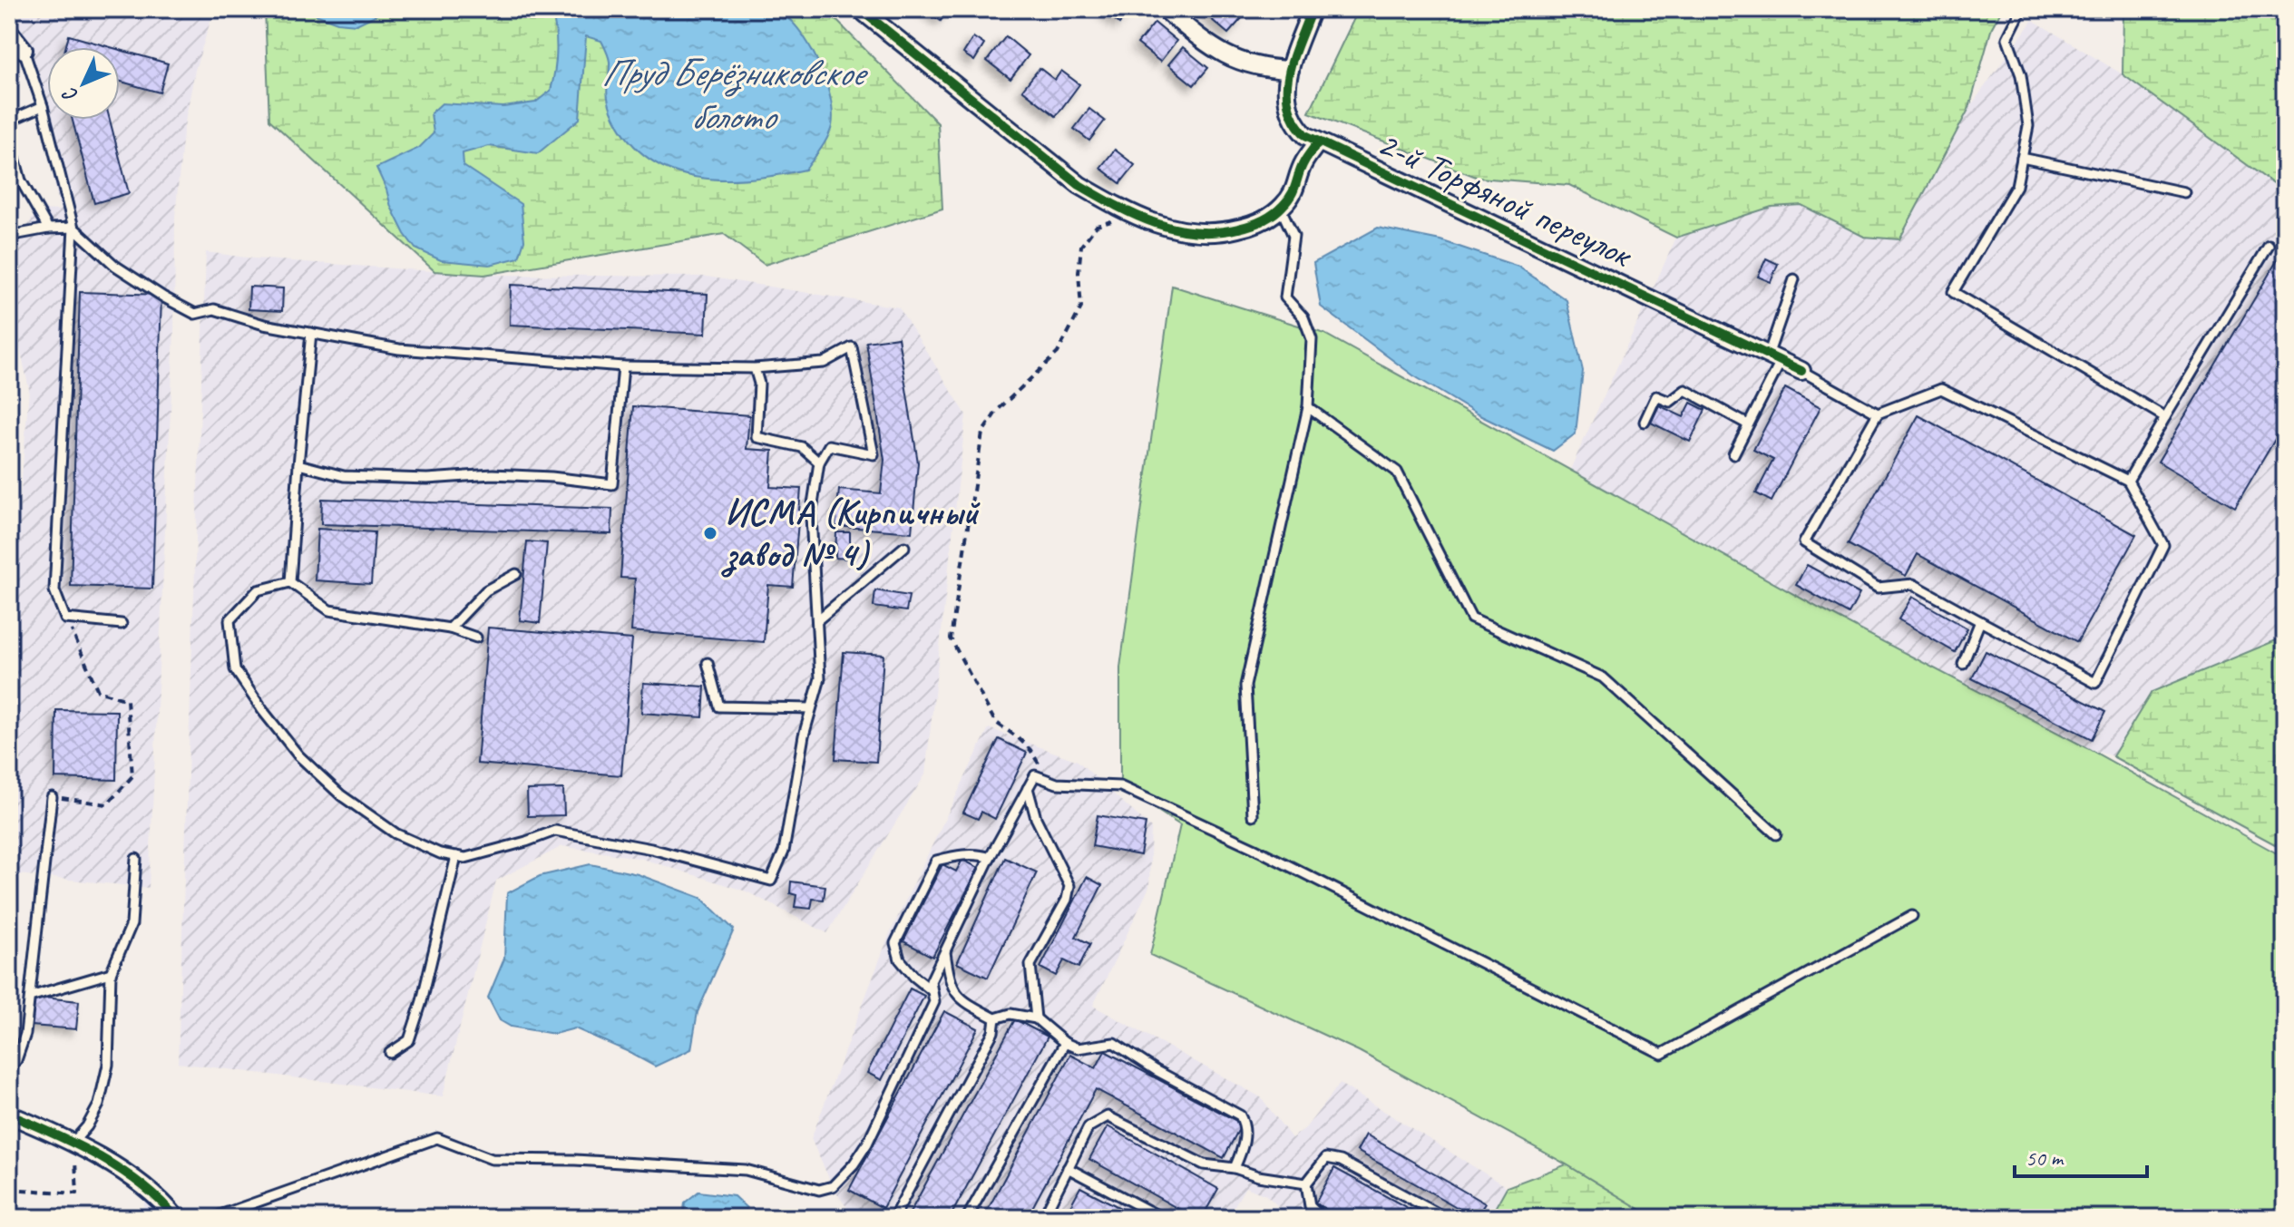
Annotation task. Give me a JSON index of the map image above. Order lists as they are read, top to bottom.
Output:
{
  "streets": {
    "street": ["2-й Торфяной переулок"]
  },
  "water": ["Пруд Берёзниковское болото"],
  "places": ["ИСМА (Кирпичный завод № 4)"],
  "scale_bar": "50 m",
  "north": "bottom left"
}
